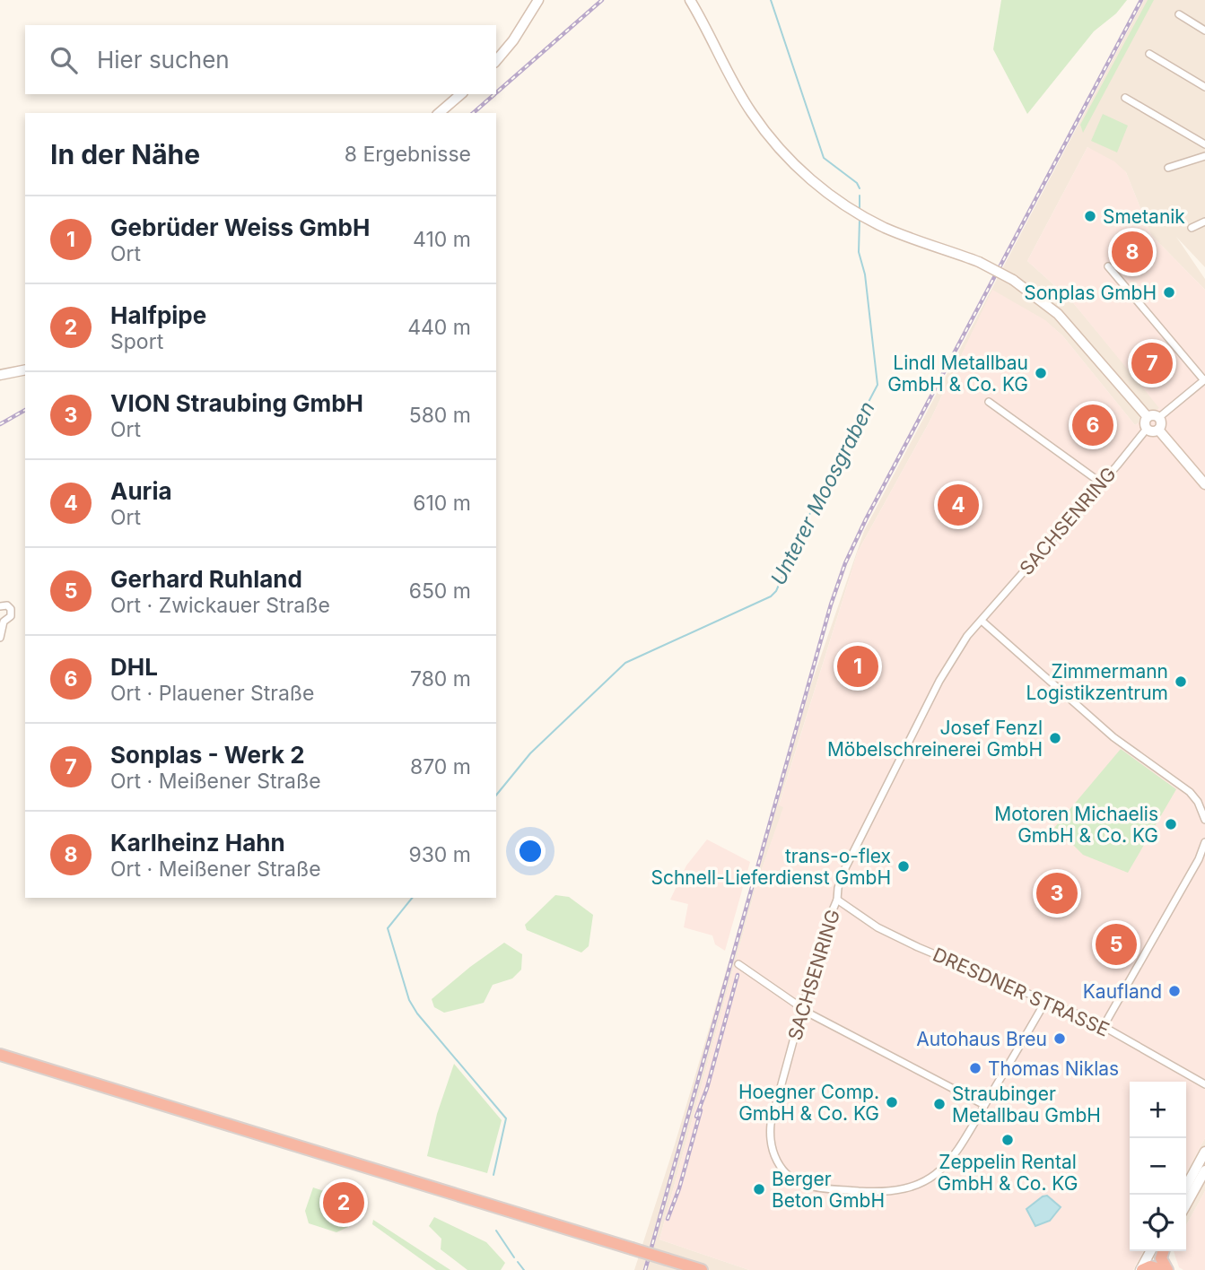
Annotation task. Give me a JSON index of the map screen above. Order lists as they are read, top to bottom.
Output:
{
  "streets": {
    "street": ["SACHSENRING", "DRESDNER STRASSE"]
  },
  "crossings": [
    ["SACHSENRING", "DRESDNER STRASSE"]
  ],
  "water": ["Unterer Moosgraben"],
  "places": [
    "Smetanik",
    "Sonplas GmbH",
    "Lindl Metallbau GmbH & Co. KG",
    "Zimmermann Logistikzentrum",
    "Josef Fenzl Möbelschreinerei GmbH",
    "Motoren Michaelis GmbH & Co. KG",
    "trans-o-flex Schnell-Lieferdienst GmbH",
    "Kaufland",
    "Autohaus Breu",
    "Thomas Niklas",
    "Hoegner Comp. GmbH & Co. KG",
    "Straubinger Metallbau GmbH",
    "Zeppelin Rental GmbH & Co. KG",
    "Berger Beton GmbH"
  ],
  "page": {
    "search": "Hier suchen",
    "heading": ["In der Nähe", "8 Ergebnisse"],
    "list": [
      {
        "mark": "1",
        "name": "Gebrüder Weiss GmbH",
        "note": "Ort",
        "value": "410 m"
      },
      {
        "mark": "2",
        "name": "Halfpipe",
        "note": "Sport",
        "value": "440 m"
      },
      {
        "mark": "3",
        "name": "VION Straubing GmbH",
        "note": "Ort",
        "value": "580 m"
      },
      {
        "mark": "4",
        "name": "Auria",
        "note": "Ort",
        "value": "610 m"
      },
      {
        "mark": "5",
        "name": "Gerhard Ruhland",
        "note": "Ort · Zwickauer Straße",
        "value": "650 m"
      },
      {
        "mark": "6",
        "name": "DHL",
        "note": "Ort · Plauener Straße",
        "value": "780 m"
      },
      {
        "mark": "7",
        "name": "Sonplas - Werk 2",
        "note": "Ort · Meißener Straße",
        "value": "870 m"
      },
      {
        "mark": "8",
        "name": "Karlheinz Hahn",
        "note": "Ort · Meißener Straße",
        "value": "930 m"
      }
    ],
    "pins": [
      "8",
      "7",
      "6",
      "4",
      "1",
      "3",
      "5",
      "2"
    ],
    "map_buttons": ["+", "−"]
  }
}
